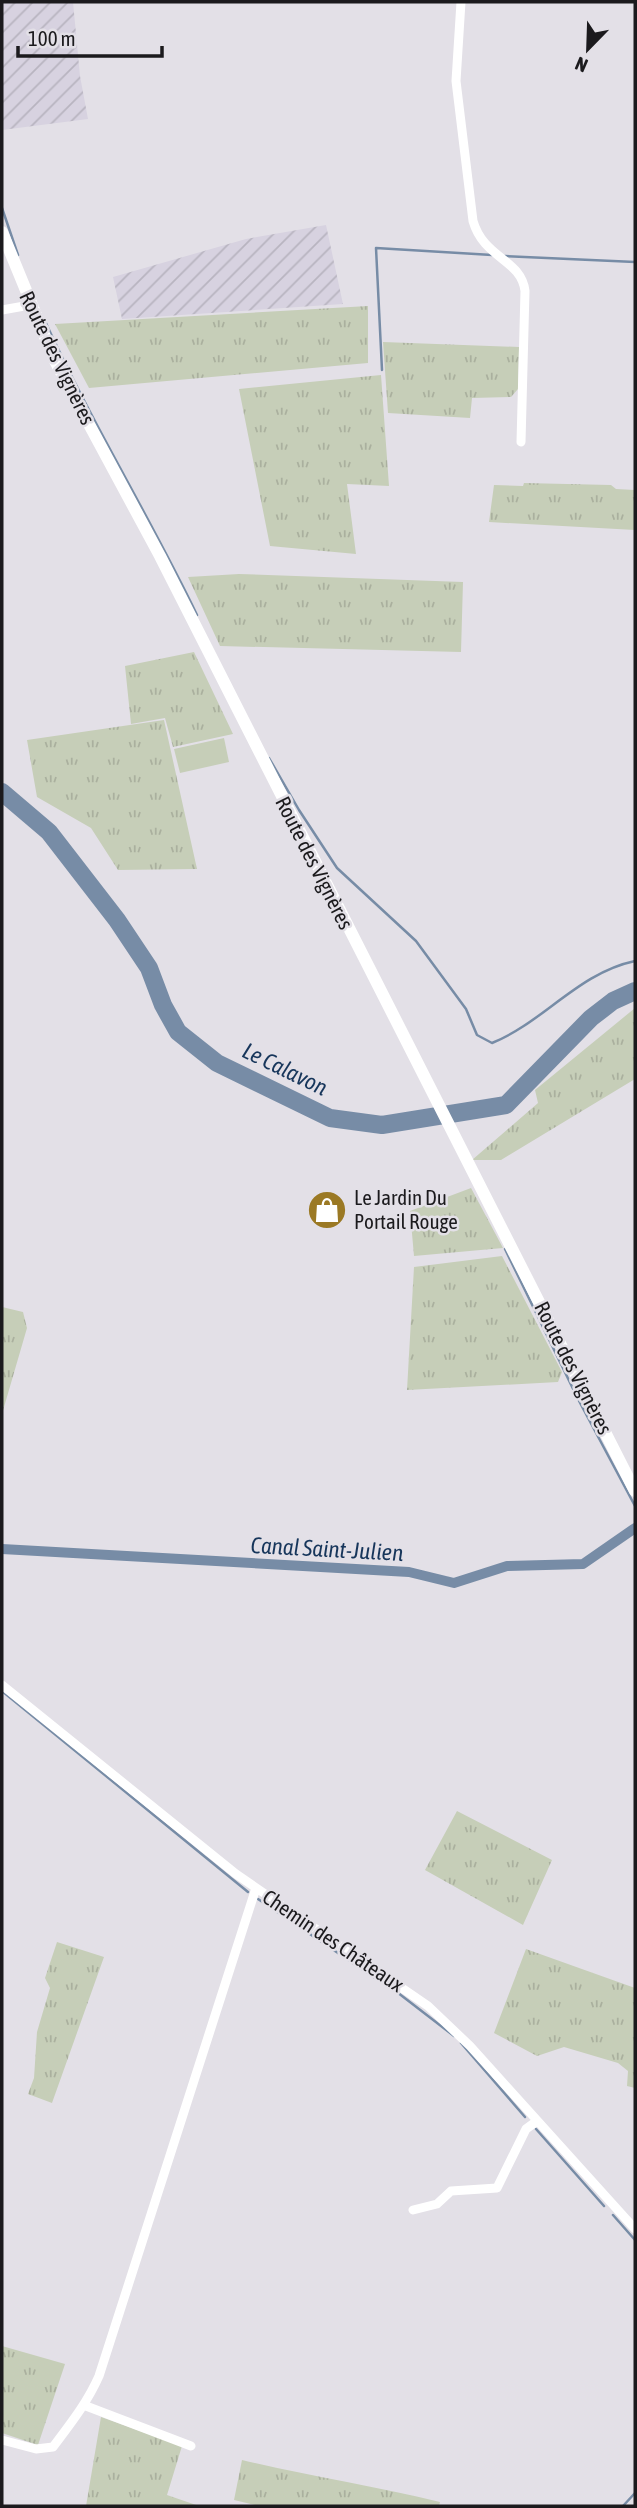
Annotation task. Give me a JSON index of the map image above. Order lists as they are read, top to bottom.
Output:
{
  "streets": {
    "street": ["Route des Vignères", "Chemin des Châteaux"]
  },
  "water": ["Le Calavon", "Canal Saint-Julien"],
  "places": {
    "shop": ["Le Jardin Du Portail Rouge"]
  },
  "scale_bar": "100 m",
  "north": "bottom left"
}
